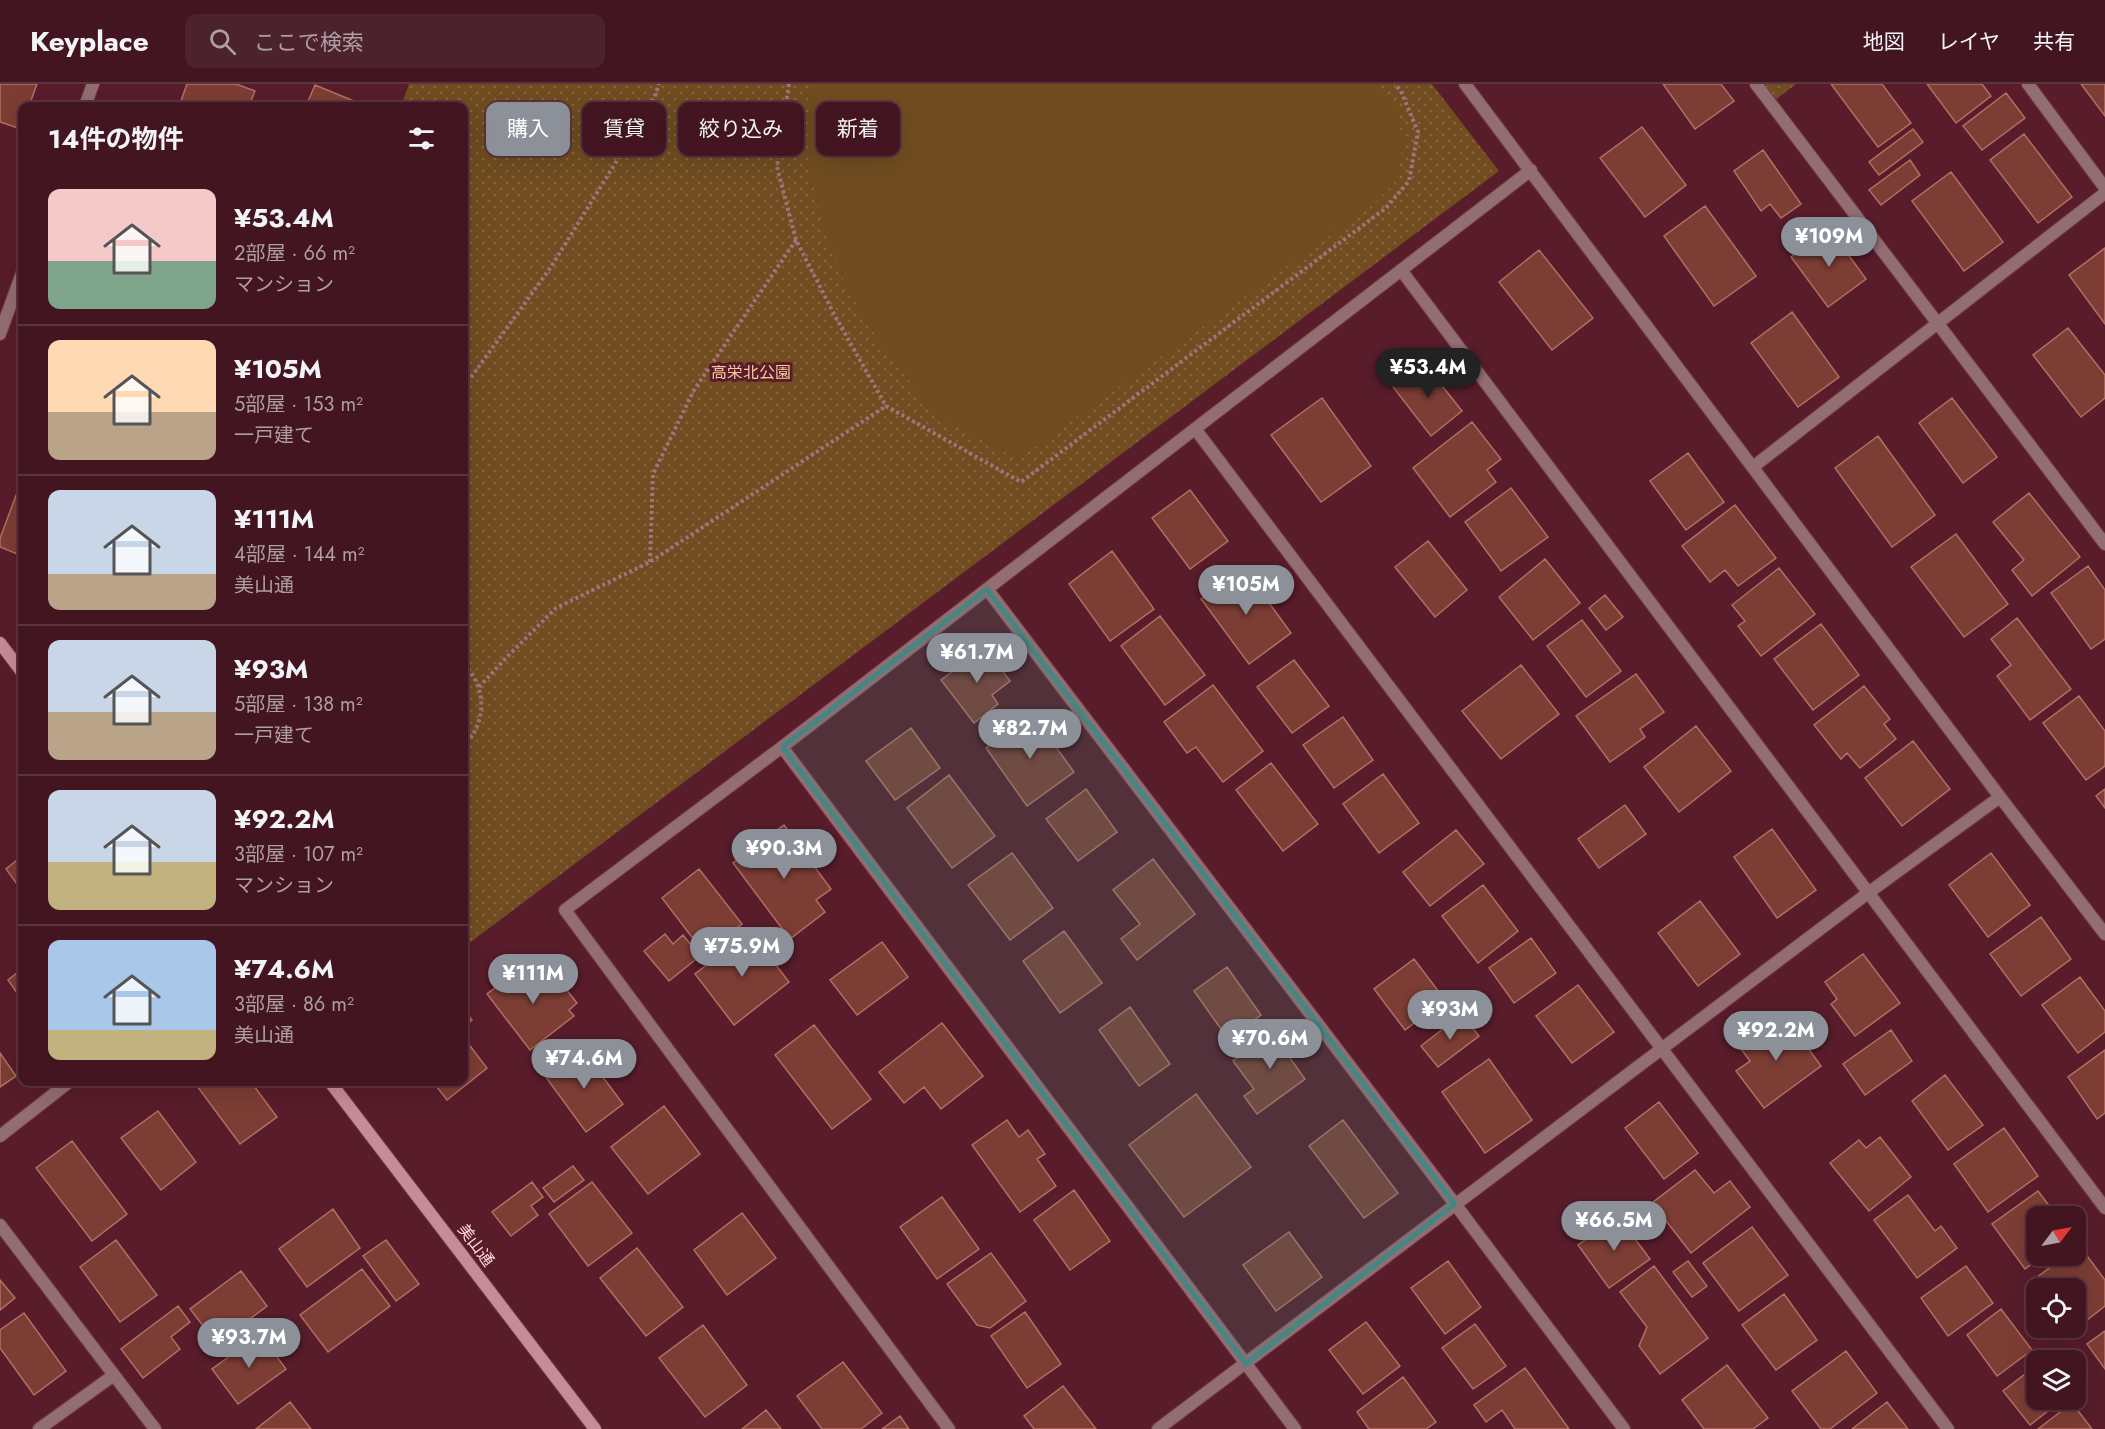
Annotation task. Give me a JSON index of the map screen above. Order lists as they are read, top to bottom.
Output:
{
  "streets": {
    "street": ["美山通"]
  },
  "parks": ["高栄北公園"],
  "north": "top right",
  "page": {
    "header": "Keyplace",
    "search": "ここで検索",
    "nav": ["地図", "レイヤ", "共有"],
    "chip": [
      "購入",
      "賃貸",
      "絞り込み",
      "新着"
    ],
    "heading": "14件の物件",
    "list": [
      {
        "name": "¥53.4M",
        "note": "2部屋 · 66 m² · マンション"
      },
      {
        "name": "¥105M",
        "note": "5部屋 · 153 m² · 一戸建て"
      },
      {
        "name": "¥111M",
        "note": "4部屋 · 144 m² · 美山通"
      },
      {
        "name": "¥93M",
        "note": "5部屋 · 138 m² · 一戸建て"
      },
      {
        "name": "¥92.2M",
        "note": "3部屋 · 107 m² · マンション"
      },
      {
        "name": "¥74.6M",
        "note": "3部屋 · 86 m² · 美山通"
      }
    ],
    "price": [
      "¥109M",
      "¥53.4M",
      "¥105M",
      "¥61.7M",
      "¥82.7M",
      "¥90.3M",
      "¥75.9M",
      "¥111M",
      "¥93M",
      "¥92.2M",
      "¥70.6M",
      "¥74.6M",
      "¥66.5M",
      "¥93.7M"
    ]
  }
}
